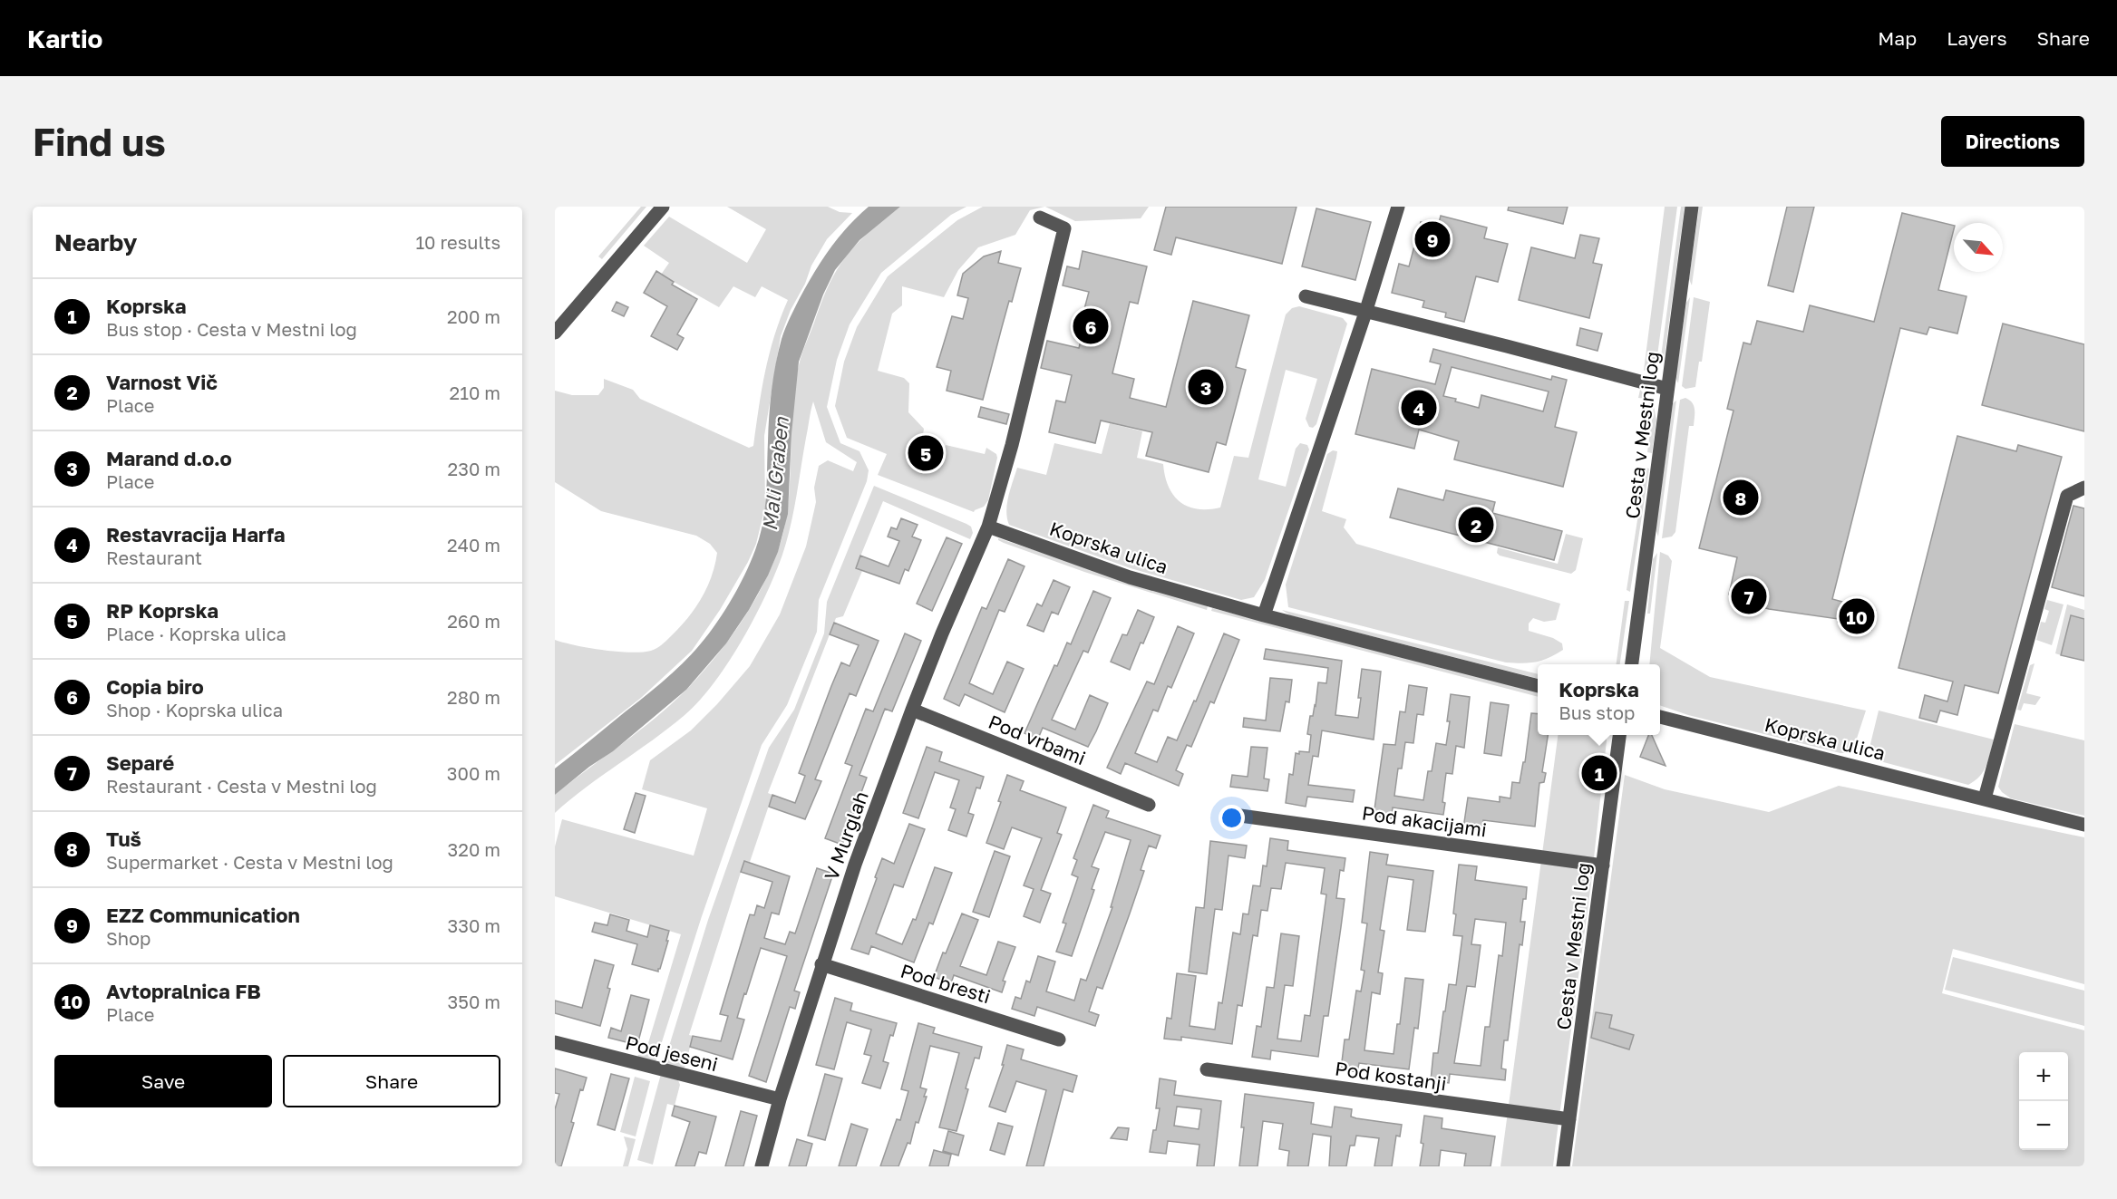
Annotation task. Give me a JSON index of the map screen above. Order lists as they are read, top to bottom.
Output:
{
  "streets": {
    "street": [
      "Cesta v Mestni log",
      "Koprska ulica",
      "Pod vrbami",
      "Pod akacijami",
      "V Murglah",
      "Pod bresti",
      "Pod jeseni",
      "Pod kostanji"
    ]
  },
  "crossings": [
    ["Cesta v Mestni log", "Pod akacijami"],
    ["Cesta v Mestni log", "Pod kostanji"],
    ["Koprska ulica", "V Murglah"],
    ["Pod vrbami", "V Murglah"],
    ["V Murglah", "Pod bresti"],
    ["V Murglah", "Pod jeseni"]
  ],
  "water": ["Mali Graben"],
  "north": "bottom right",
  "page": {
    "header": "Kartio",
    "nav": ["Map", "Layers", "Share"],
    "buttons": [
      "Directions",
      ["Save", "Share"]
    ],
    "title": "Find us",
    "heading": ["Nearby", "10 results"],
    "pins": [
      "9",
      "6",
      "3",
      "4",
      "5",
      "8",
      "2",
      "7",
      "10",
      "1"
    ],
    "list": [
      {
        "mark": "1",
        "name": "Koprska",
        "note": "Bus stop · Cesta v Mestni log",
        "value": "200 m"
      },
      {
        "mark": "2",
        "name": "Varnost Vič",
        "note": "Place",
        "value": "210 m"
      },
      {
        "mark": "3",
        "name": "Marand d.o.o",
        "note": "Place",
        "value": "230 m"
      },
      {
        "mark": "4",
        "name": "Restavracija Harfa",
        "note": "Restaurant",
        "value": "240 m"
      },
      {
        "mark": "5",
        "name": "RP Koprska",
        "note": "Place · Koprska ulica",
        "value": "260 m"
      },
      {
        "mark": "6",
        "name": "Copia biro",
        "note": "Shop · Koprska ulica",
        "value": "280 m"
      },
      {
        "mark": "7",
        "name": "Separé",
        "note": "Restaurant · Cesta v Mestni log",
        "value": "300 m"
      },
      {
        "mark": "8",
        "name": "Tuš",
        "note": "Supermarket · Cesta v Mestni log",
        "value": "320 m"
      },
      {
        "mark": "9",
        "name": "EZZ Communication",
        "note": "Shop",
        "value": "330 m"
      },
      {
        "mark": "10",
        "name": "Avtopralnica FB",
        "note": "Place",
        "value": "350 m"
      }
    ],
    "popup": ["Koprska", "Bus stop"],
    "map_buttons": ["+", "−"]
  }
}
